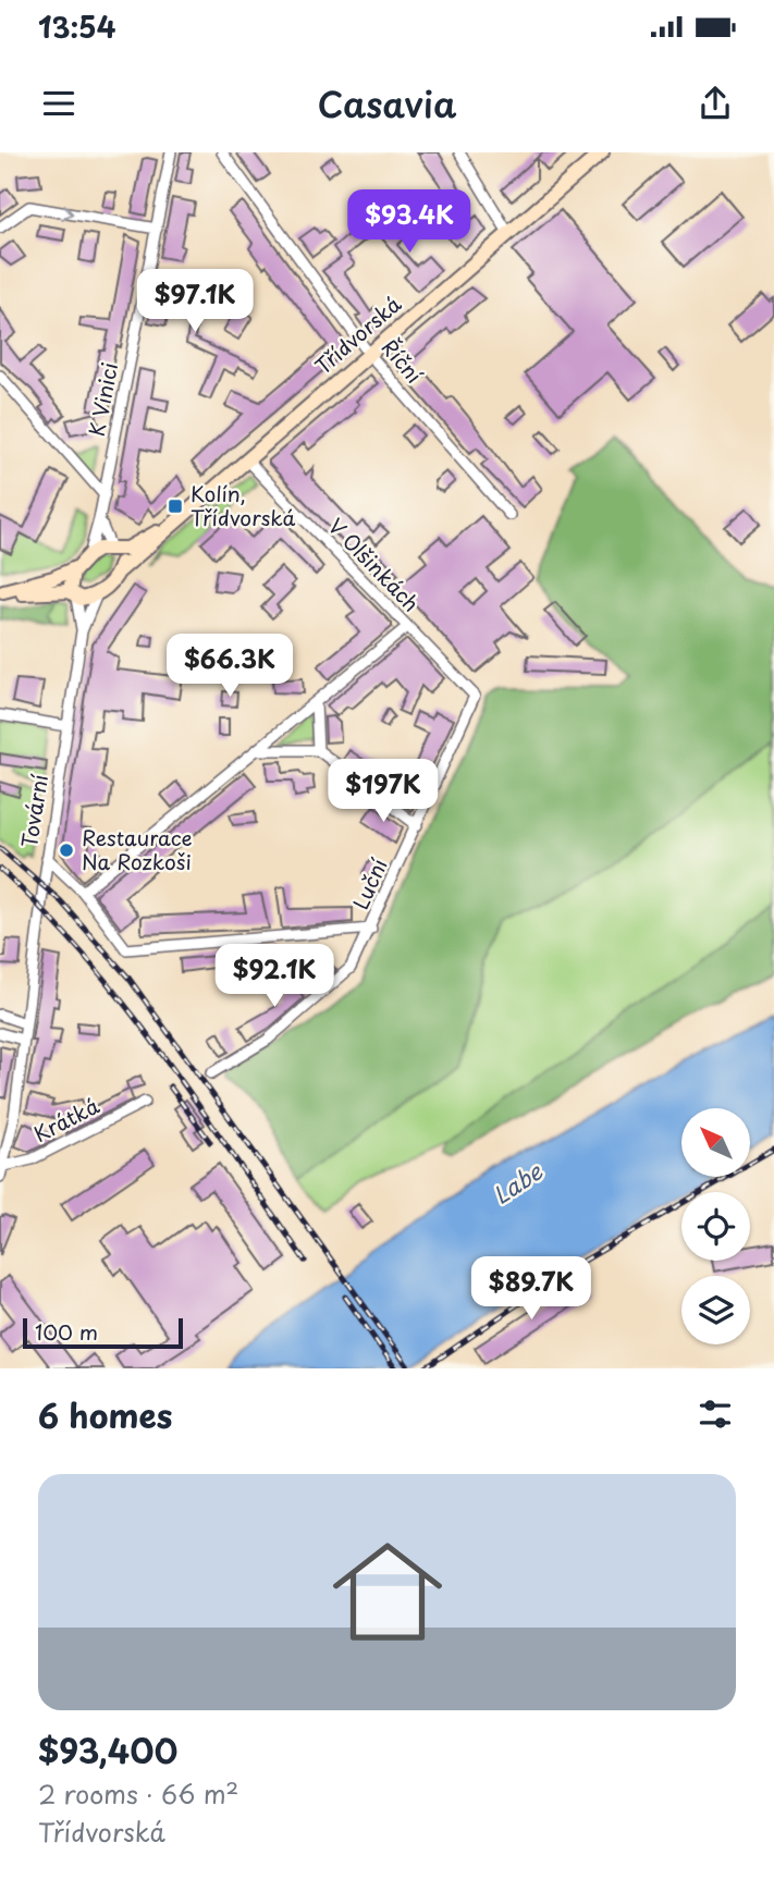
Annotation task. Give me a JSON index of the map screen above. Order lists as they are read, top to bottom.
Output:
{
  "streets": {
    "main road": ["Třídvorská"],
    "street": [
      "Říční",
      "K Vinici",
      "V Olšinkách",
      "Tovární",
      "Luční",
      "Krátká"
    ]
  },
  "crossings": [
    ["Třídvorská", "Říční"],
    ["Třídvorská", "K Vinici"],
    ["Třídvorská", "V Olšinkách"],
    ["Třídvorská", "Tovární"],
    ["V Olšinkách", "Luční"],
    ["Tovární", "Krátká"]
  ],
  "water": ["Labe"],
  "places": {
    "transit": ["Kolín, Třídvorská"],
    "other": ["Restaurace Na Rozkoši"]
  },
  "scale_bar": "100 m",
  "north": "top left",
  "page": {
    "status": "13:54",
    "header": "Casavia",
    "price": [
      "$93.4K",
      "$97.1K",
      "$66.3K",
      "$197K",
      "$92.1K",
      "$89.7K"
    ],
    "scale": "100 m",
    "heading": "6 homes",
    "list": [
      {
        "name": "$93,400",
        "note": "2 rooms · 66 m² · Třídvorská"
      }
    ]
  }
}
